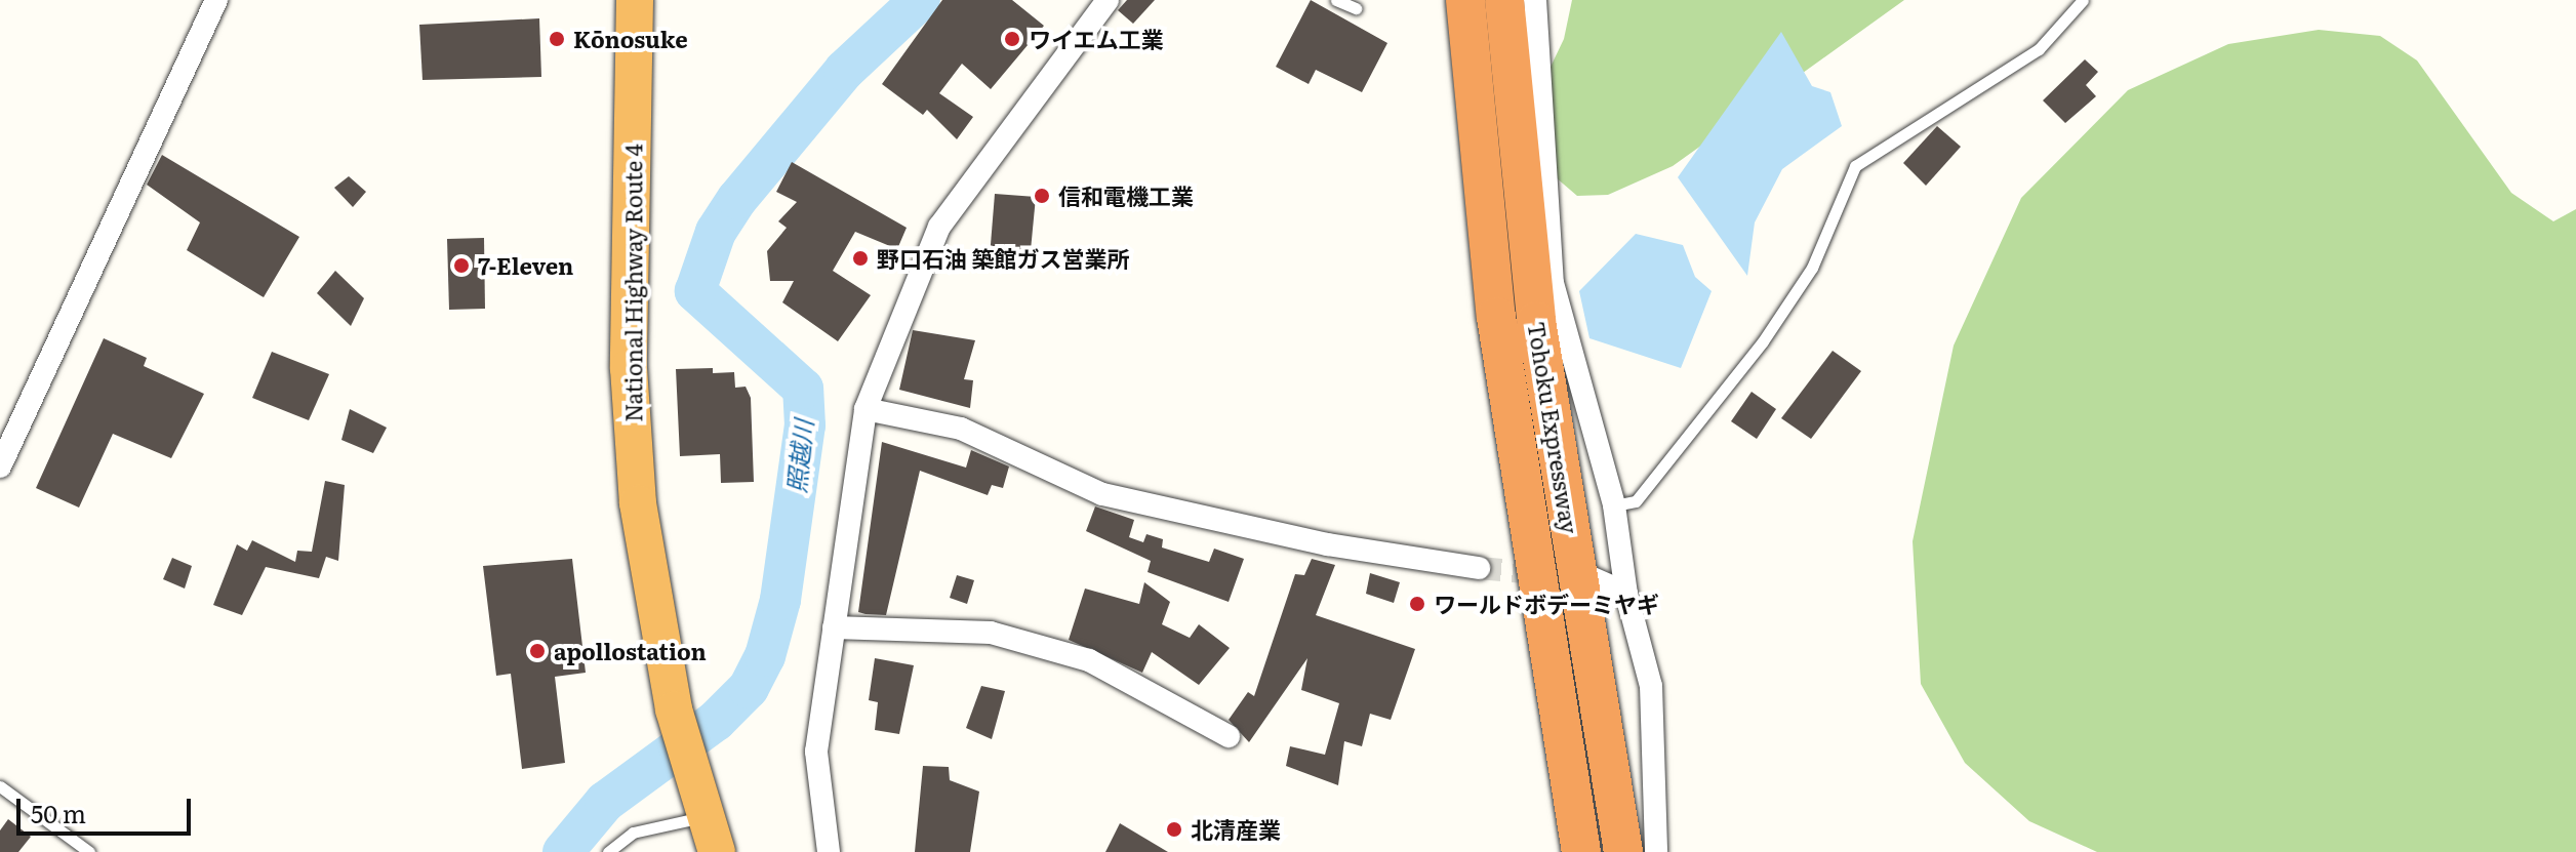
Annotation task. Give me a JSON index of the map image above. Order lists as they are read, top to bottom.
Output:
{
  "streets": {
    "highway": ["National Highway Route 4", "Tohoku Expressway"]
  },
  "water": ["照越川"],
  "places": [
    "Kōnosuke",
    "ワイエム工業",
    "信和電機工業",
    "野口石油 築館ガス営業所",
    "7-Eleven",
    "ワールドボデーミヤギ",
    "apollostation",
    "北清産業"
  ],
  "scale_bar": "50 m"
}
